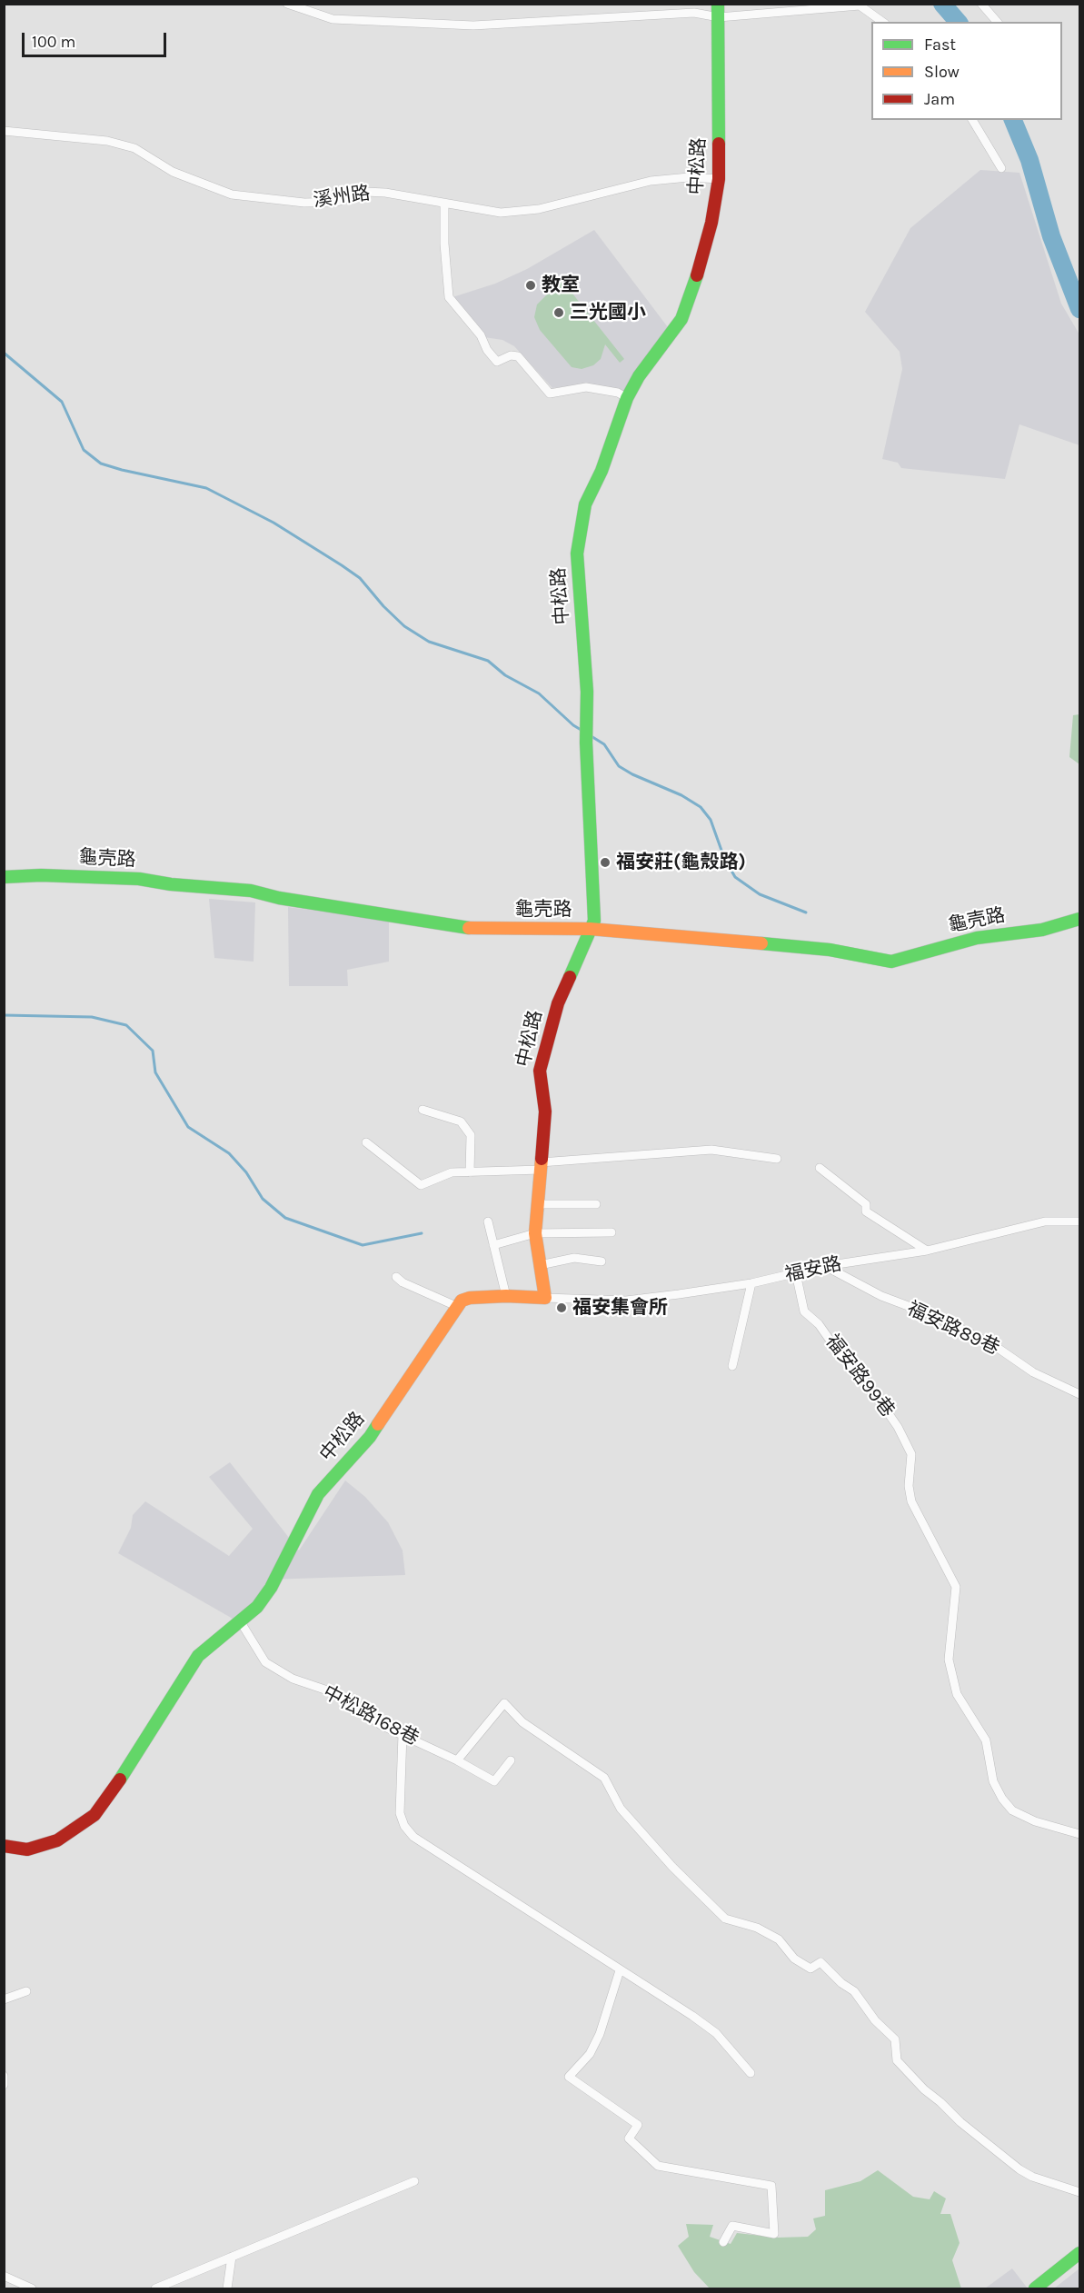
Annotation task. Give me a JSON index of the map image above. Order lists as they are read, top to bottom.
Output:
{
  "streets": {
    "street": [
      "中松路",
      "溪州路",
      "龜壳路",
      "福安路",
      "福安路89巷",
      "福安路99巷",
      "中松路168巷"
    ]
  },
  "crossings": [
    ["中松路", "溪州路"],
    ["中松路", "龜壳路"],
    ["中松路", "福安路"],
    ["中松路", "中松路168巷"],
    ["福安路", "福安路89巷"],
    ["福安路", "福安路99巷"]
  ],
  "places": [
    "教室",
    "三光國小",
    "福安莊(龜殼路)",
    "福安集會所"
  ],
  "legend": ["Fast", "Slow", "Jam"],
  "scale_bar": "100 m"
}
